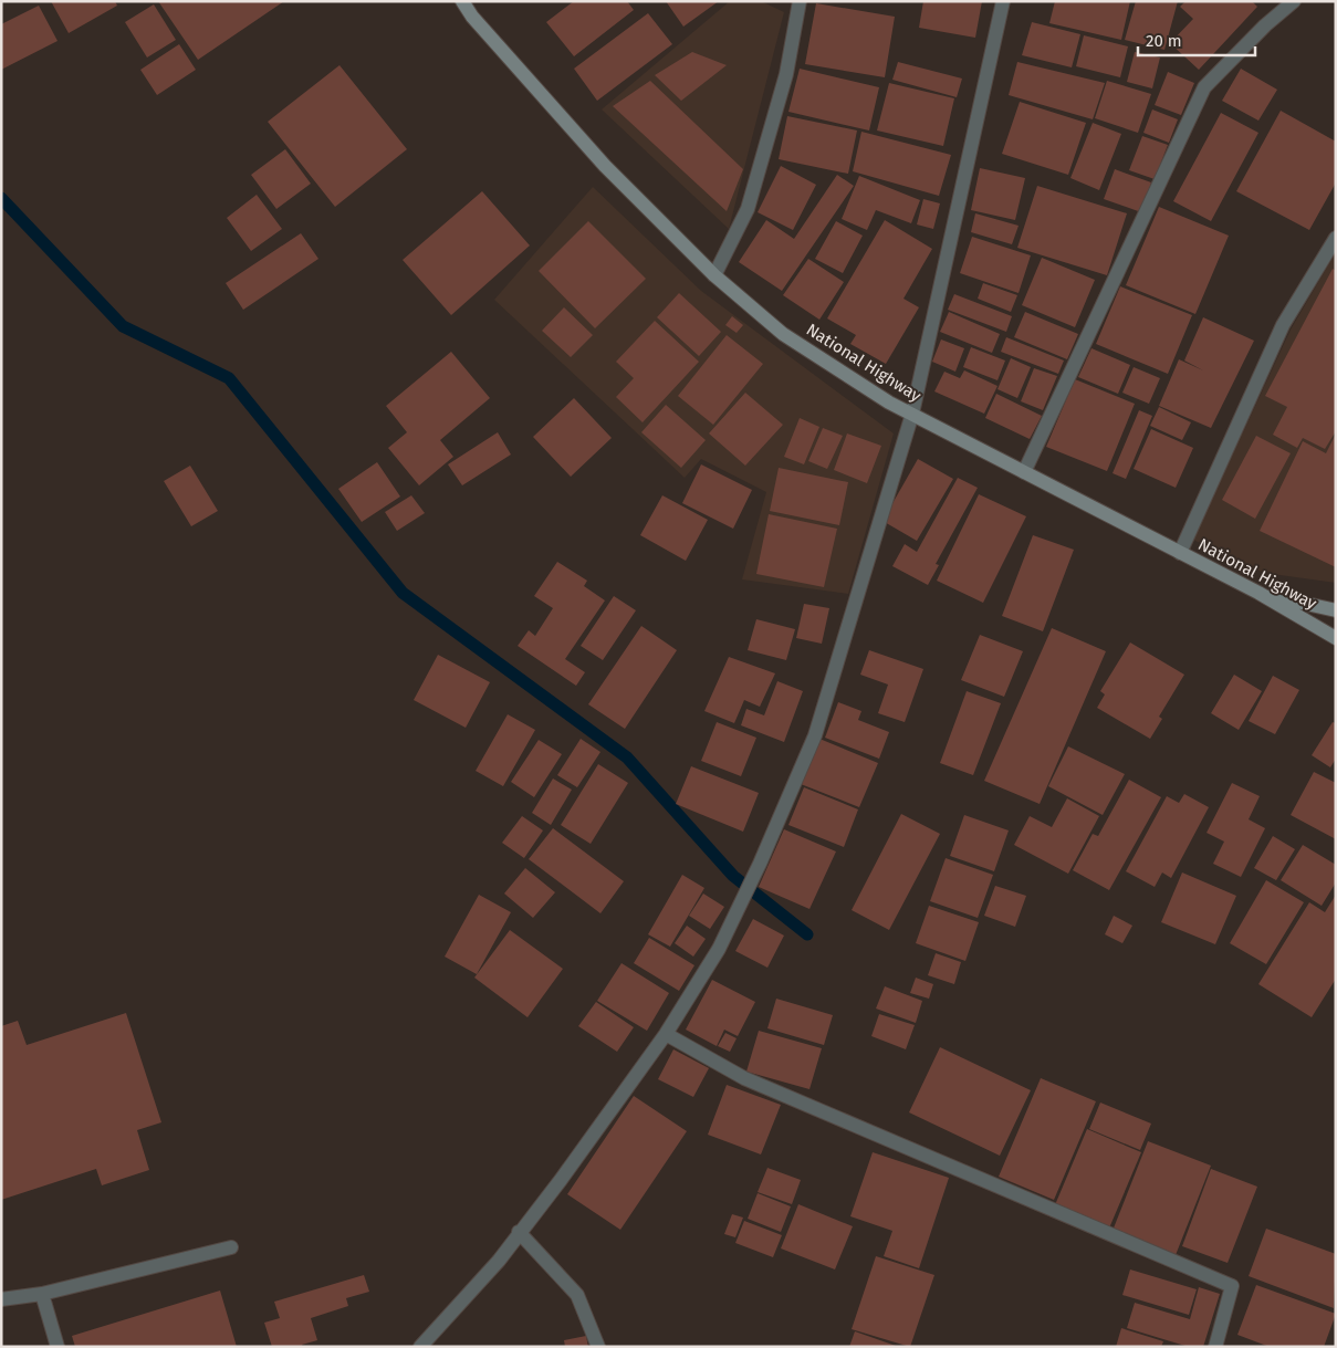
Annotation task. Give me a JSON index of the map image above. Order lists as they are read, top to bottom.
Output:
{
  "streets": {
    "main road": ["National Highway"]
  },
  "scale_bar": "20 m"
}
